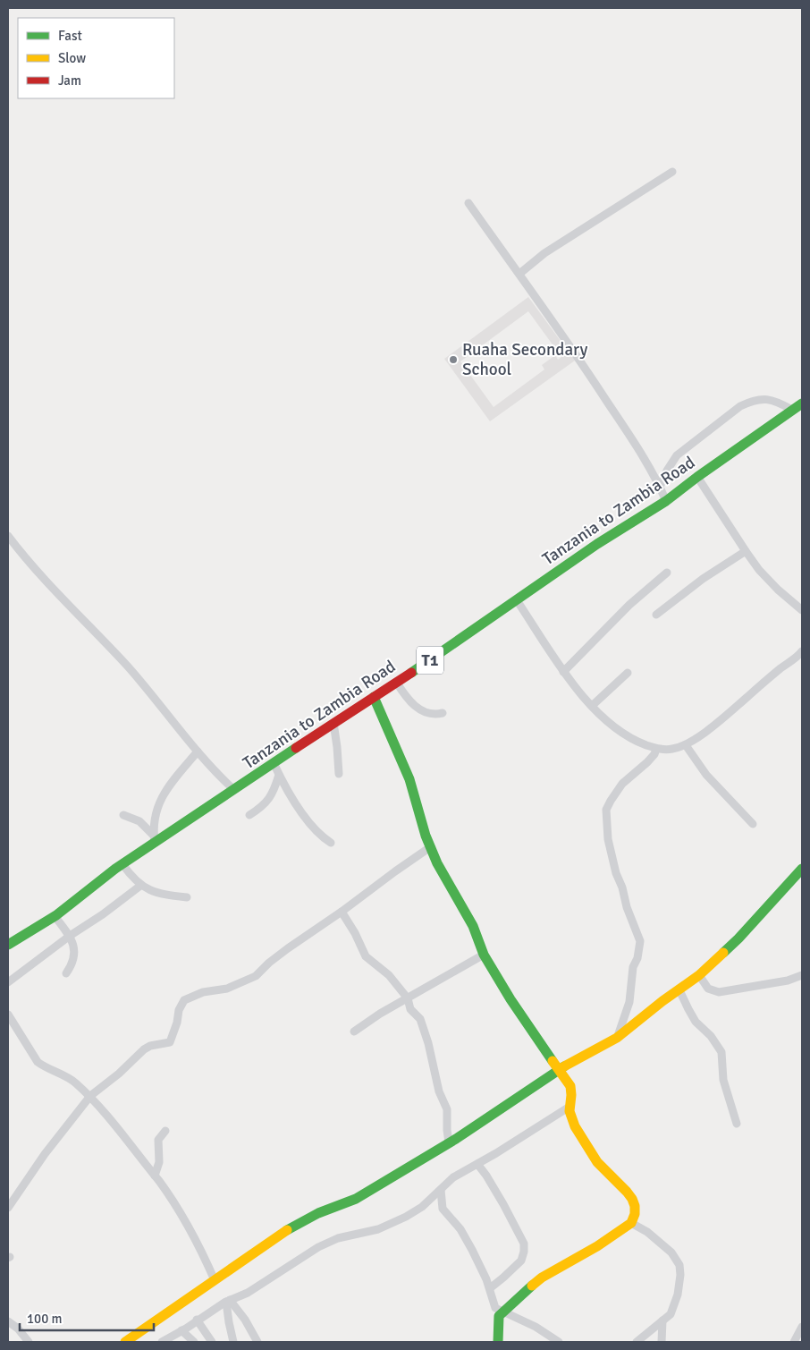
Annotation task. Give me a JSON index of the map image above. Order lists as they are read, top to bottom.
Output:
{
  "streets": {
    "main road": ["Tanzania to Zambia Road", "T1"]
  },
  "places": ["Ruaha Secondary School"],
  "legend": ["Fast", "Slow", "Jam"],
  "scale_bar": "100 m"
}
